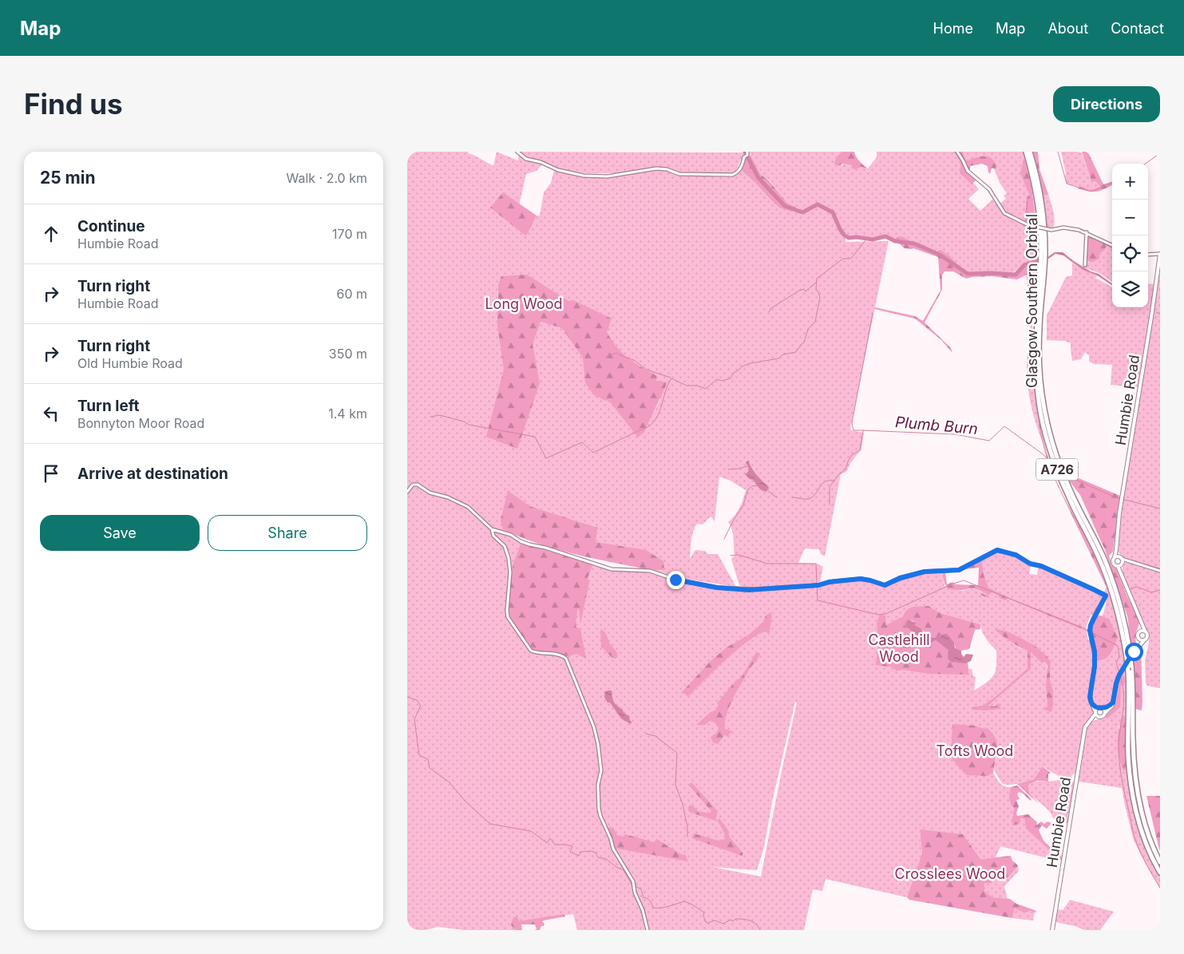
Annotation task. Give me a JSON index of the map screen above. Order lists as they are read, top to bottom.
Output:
{
  "streets": {
    "highway": ["Glasgow Southern Orbital", "A726"],
    "street": ["Humbie Road"]
  },
  "water": ["Plumb Burn"],
  "parks": [
    "Long Wood",
    "Castlehill Wood",
    "Tofts Wood",
    "Crosslees Wood"
  ],
  "page": {
    "header": "Map",
    "nav": [
      "Home",
      "Map",
      "About",
      "Contact"
    ],
    "buttons": [
      "Directions",
      ["Save", "Share"]
    ],
    "title": "Find us",
    "heading": ["25 min", "Walk · 2.0 km"],
    "map_buttons": ["+", "−"],
    "list": [
      ["Continue", "Humbie Road", "170 m"],
      ["Turn right", "Humbie Road", "60 m"],
      ["Turn right", "Old Humbie Road", "350 m"],
      ["Turn left", "Bonnyton Moor Road", "1.4 km"],
      "Arrive at destination"
    ]
  }
}
